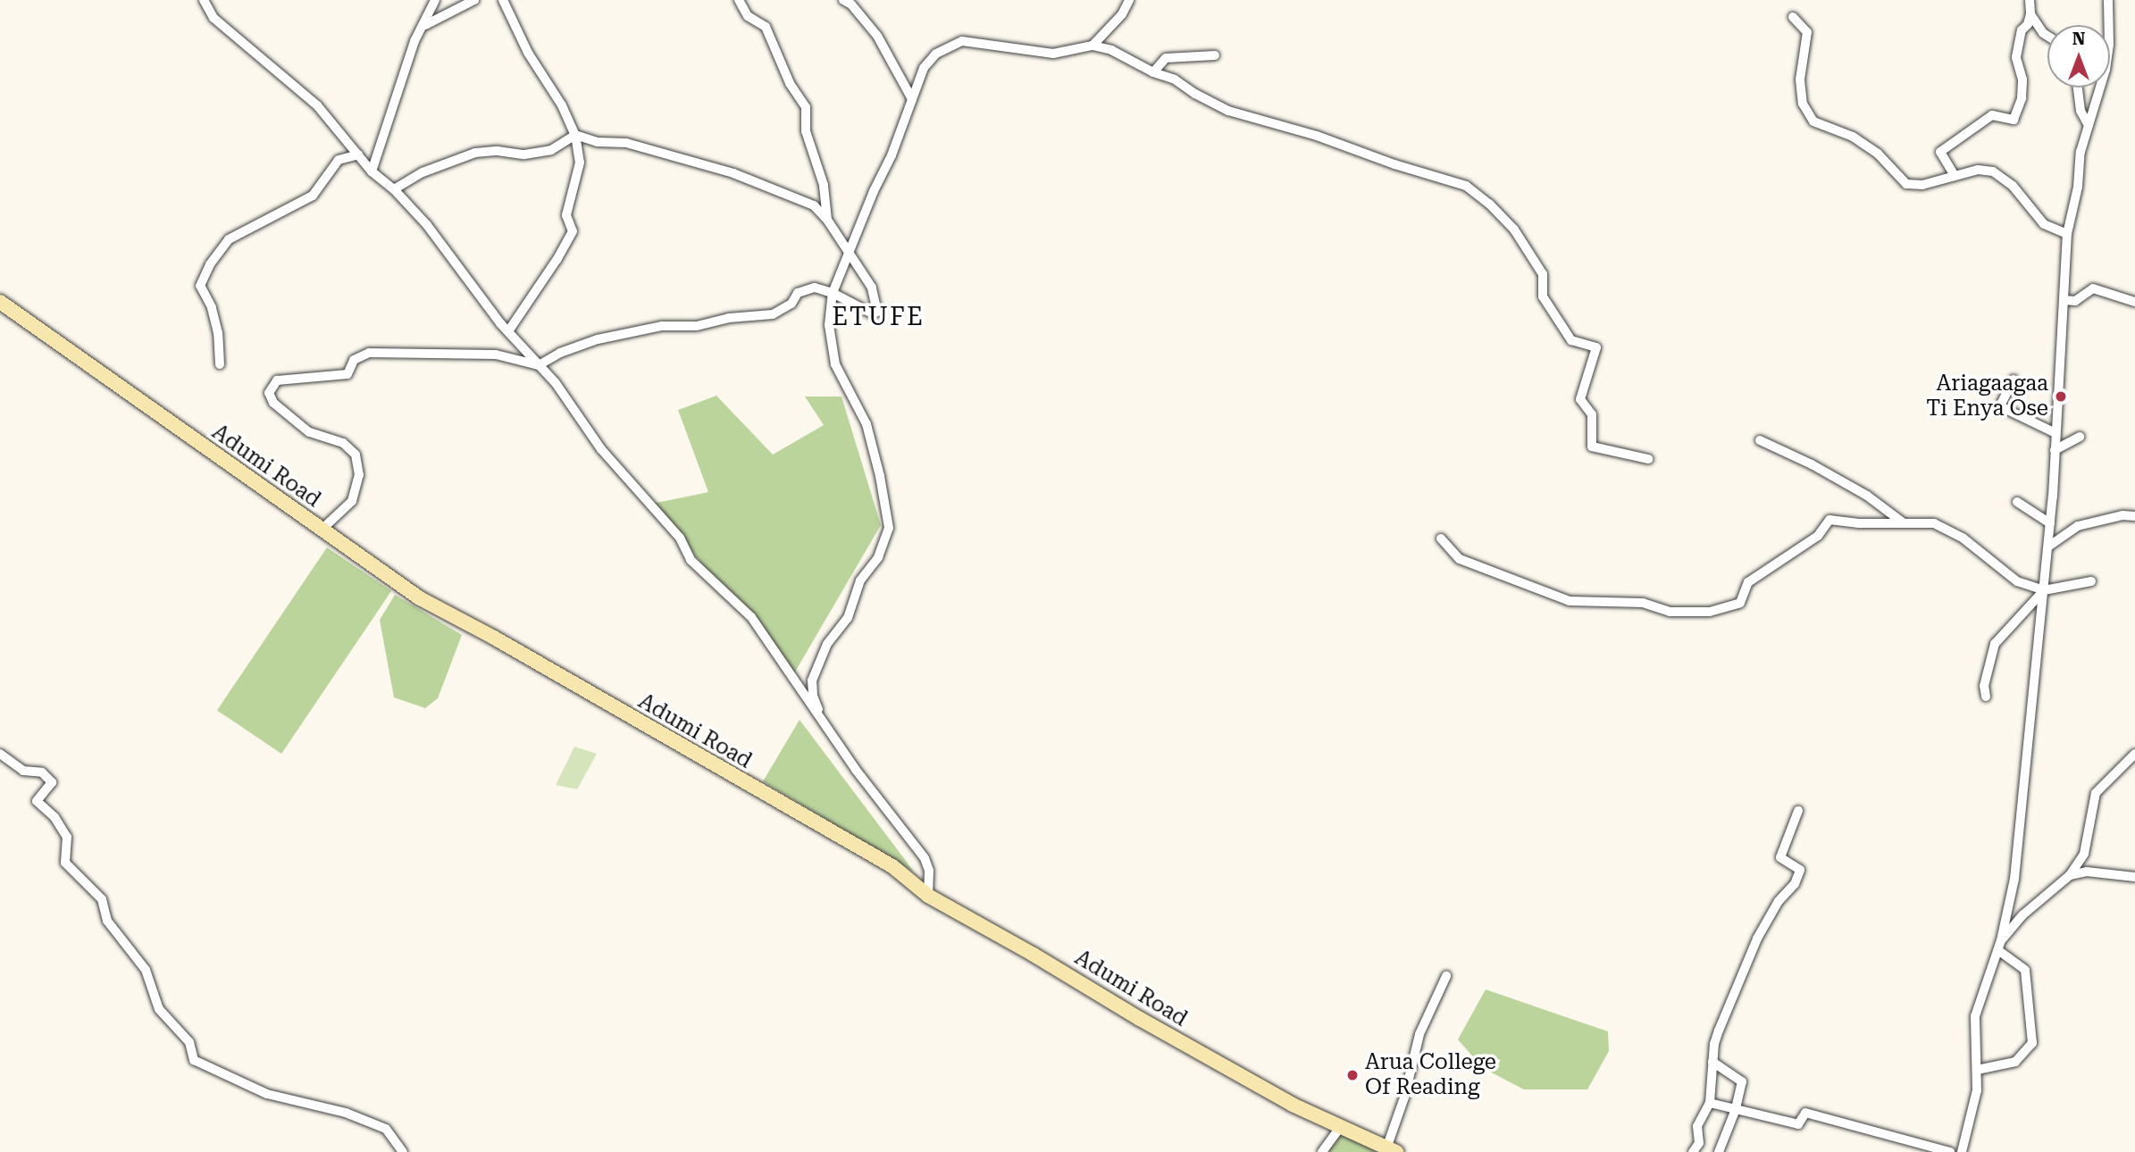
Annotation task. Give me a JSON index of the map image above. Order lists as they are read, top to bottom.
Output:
{
  "streets": {
    "main road": ["Adumi Road"]
  },
  "districts": ["ETUFE"],
  "places": ["Ariagaagaa Ti Enya Ose", "Arua College Of Reading"],
  "north": "top"
}
